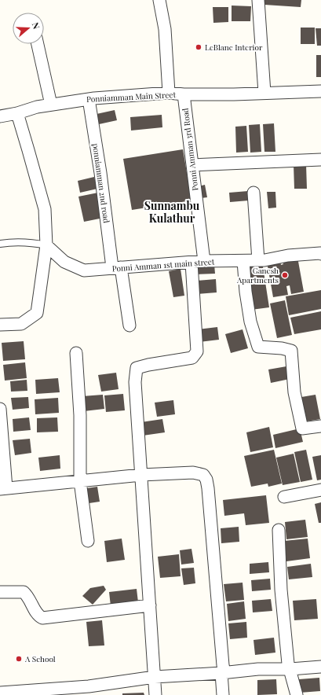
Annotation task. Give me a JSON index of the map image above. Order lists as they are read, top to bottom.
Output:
{
  "streets": {
    "street": [
      "Ponniamman Main Street",
      "Ponni Amman 3rd Road",
      "ponniamman 2nd road",
      "Ponni Amman 1st main street"
    ]
  },
  "crossings": [
    ["Ponniamman Main Street", "Ponni Amman 3rd Road"],
    ["Ponniamman Main Street", "ponniamman 2nd road"],
    ["Ponni Amman 3rd Road", "Ponni Amman 1st main street"],
    ["ponniamman 2nd road", "Ponni Amman 1st main street"]
  ],
  "districts": ["Sunnambu Kulathur"],
  "places": ["LeBlanc Interior", "Ganesh Apartments", "A School"],
  "north": "right"
}
